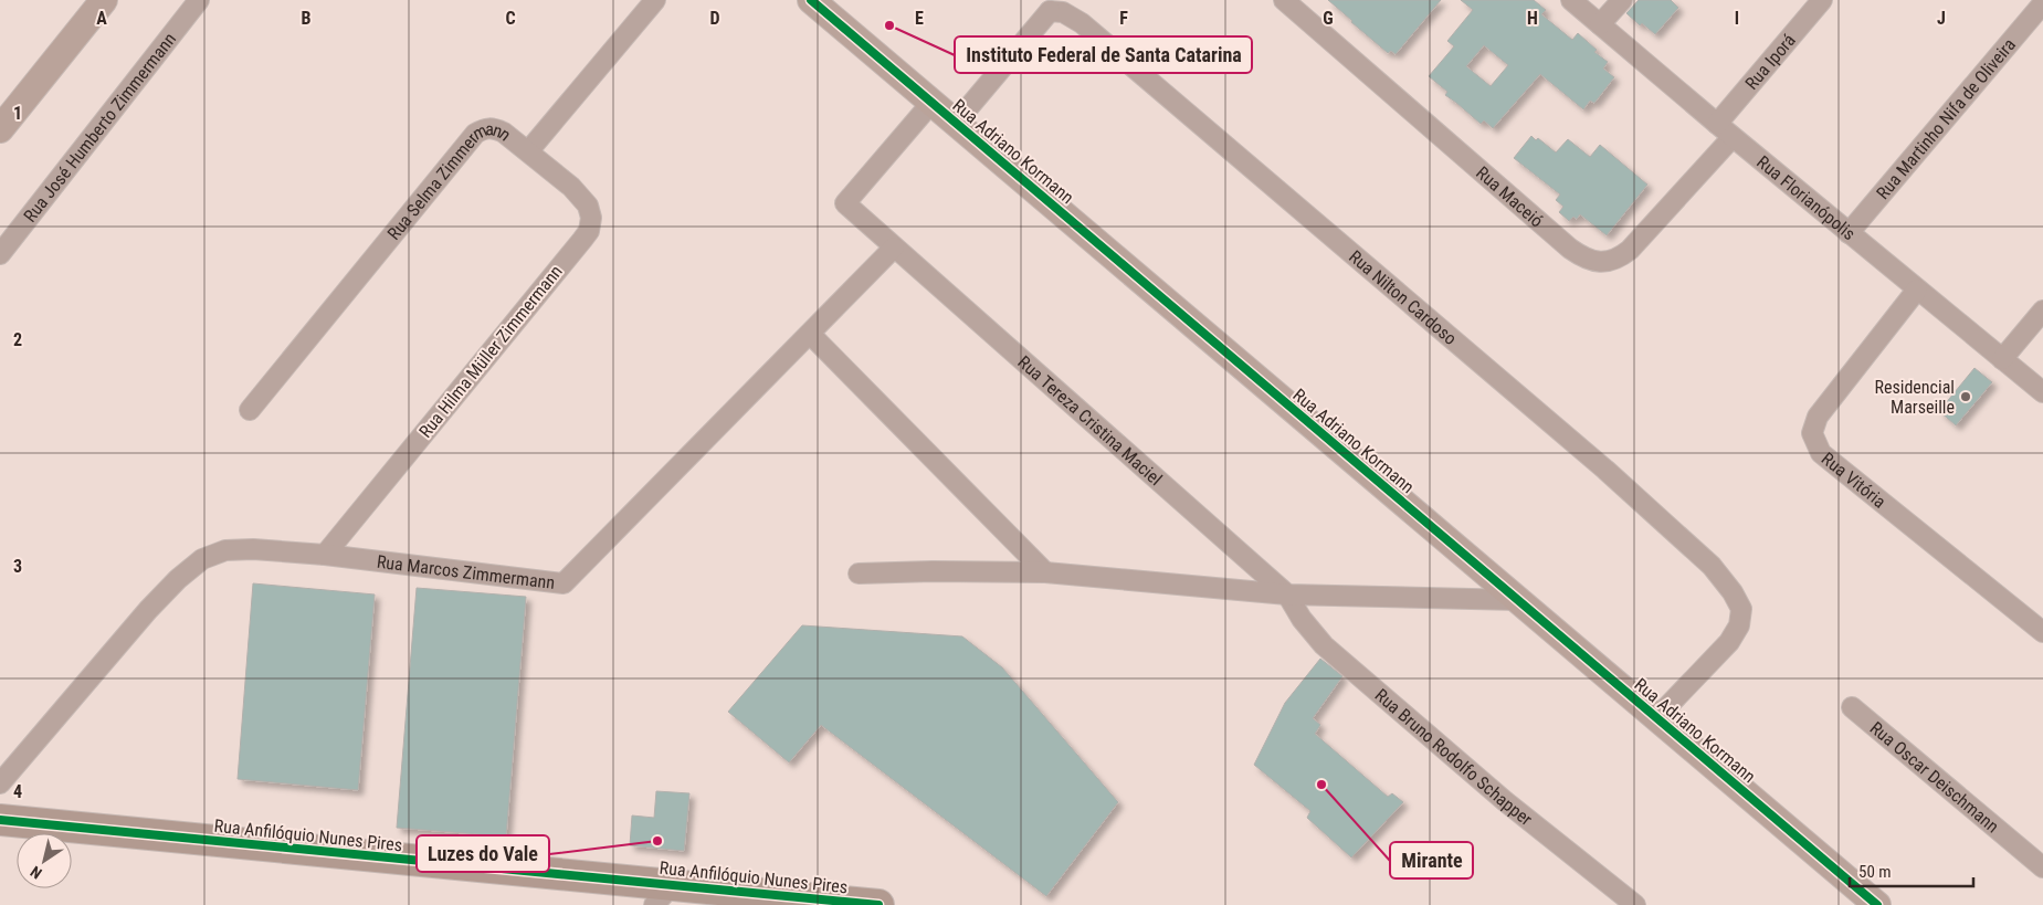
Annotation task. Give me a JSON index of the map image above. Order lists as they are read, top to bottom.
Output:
{
  "streets": {
    "main road": ["Rua Anfilóquio Nunes Pires"],
    "street": [
      "Rua Iporá",
      "Rua Martinho Nifa de Oliveira",
      "Rua José Humberto Zimmermann",
      "Rua Adriano Kormann",
      "Rua Selma Zimmermann",
      "Rua Maceió",
      "Rua Florianópolis",
      "Rua Nilton Cardoso",
      "Rua Hilma Müller Zimmermann",
      "Rua Tereza Cristina Maciel",
      "Rua Vitória",
      "Rua Marcos Zimmermann",
      "Rua Bruno Rodolfo Schapper",
      "Rua Oscar Deischmann"
    ]
  },
  "crossings": [
    ["Rua Iporá", "Rua Florianópolis"],
    ["Rua Martinho Nifa de Oliveira", "Rua Florianópolis"],
    ["Rua Adriano Kormann", "Rua Nilton Cardoso"],
    ["Rua Adriano Kormann", "Rua Tereza Cristina Maciel"],
    ["Rua Selma Zimmermann", "Rua Hilma Müller Zimmermann"],
    ["Rua Maceió", "Rua Florianópolis"],
    ["Rua Florianópolis", "Rua Vitória"],
    ["Rua Hilma Müller Zimmermann", "Rua Marcos Zimmermann"],
    ["Rua Tereza Cristina Maciel", "Rua Marcos Zimmermann"],
    ["Rua Tereza Cristina Maciel", "Rua Bruno Rodolfo Schapper"]
  ],
  "places": [
    "Instituto Federal de Santa Catarina",
    "Residencial Marseille",
    "Mirante",
    "Luzes do Vale"
  ],
  "scale_bar": "50 m",
  "north": "bottom left",
  "grid": {
    "columns": [
      "A",
      "B",
      "C",
      "D",
      "E",
      "F",
      "G",
      "H",
      "I",
      "J"
    ],
    "rows": [
      "1",
      "2",
      "3",
      "4"
    ]
  }
}
